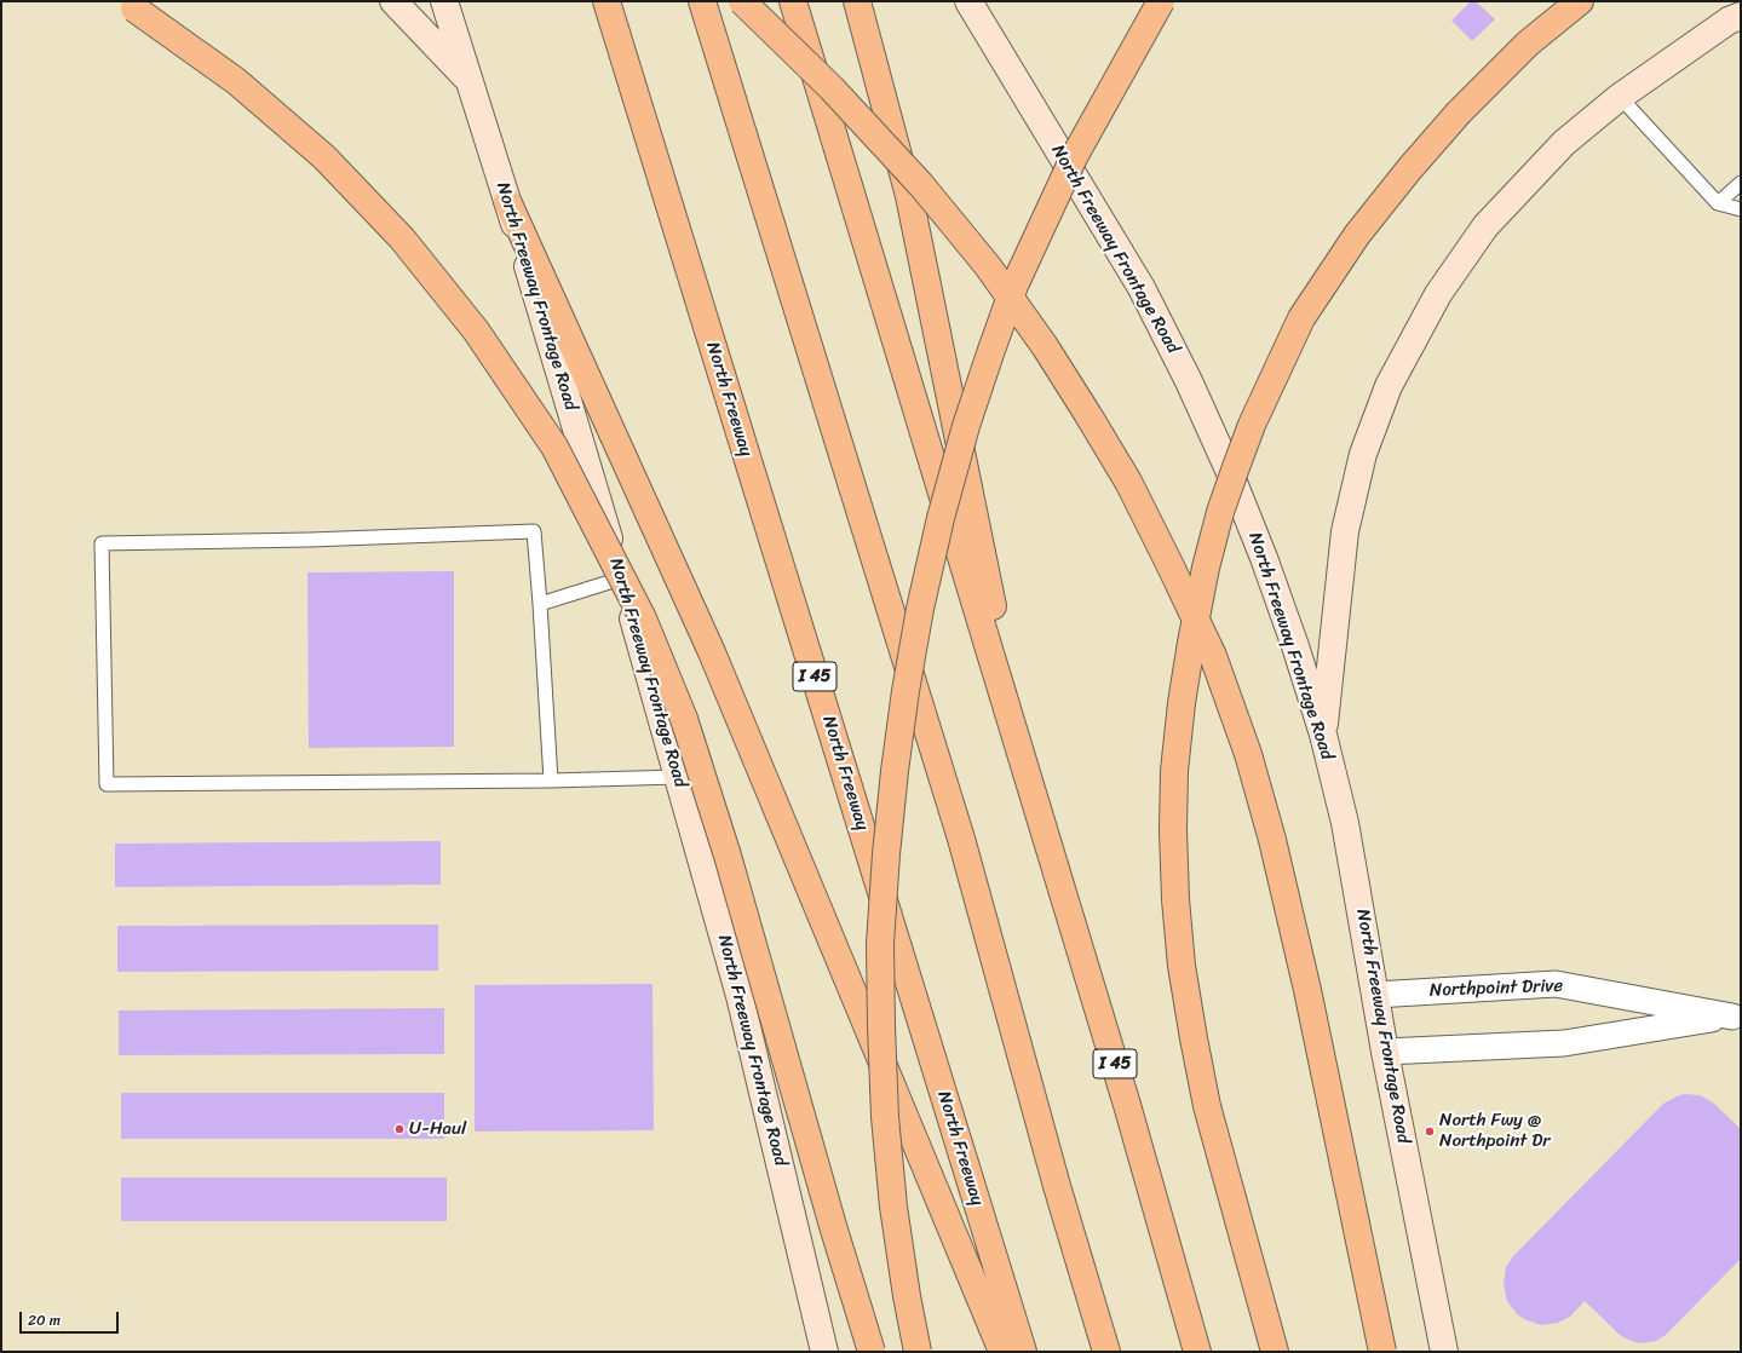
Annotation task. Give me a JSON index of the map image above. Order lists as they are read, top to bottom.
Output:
{
  "streets": {
    "highway": ["North Freeway", "I 45"],
    "main road": ["North Freeway Frontage Road"],
    "street": ["Northpoint Drive"]
  },
  "crossings": [
    ["North Freeway Frontage Road", "Northpoint Drive"]
  ],
  "places": ["U-Haul", "North Fwy @ Northpoint Dr"],
  "scale_bar": "20 m"
}
